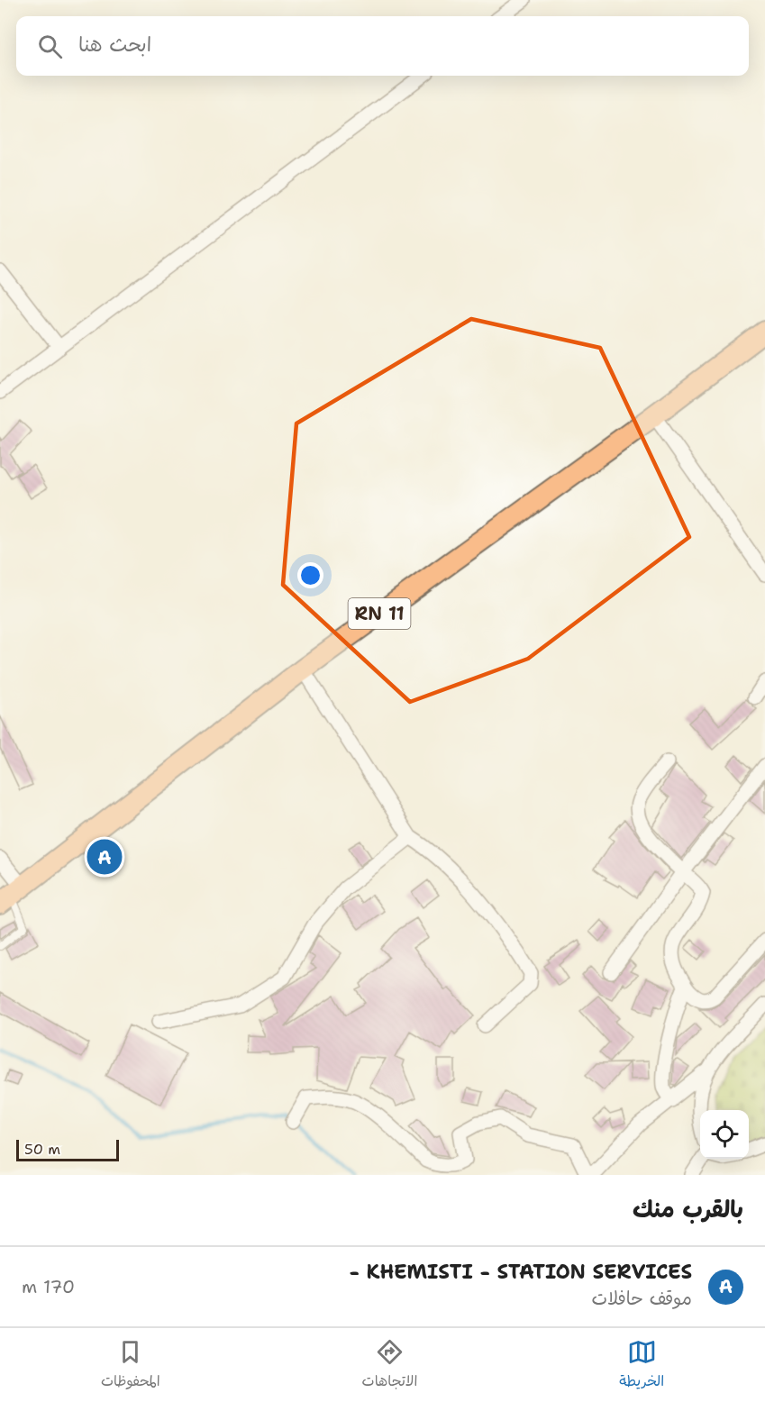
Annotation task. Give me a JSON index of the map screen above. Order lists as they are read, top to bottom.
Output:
{
  "streets": {
    "main road": ["RN 11"]
  },
  "scale_bar": "50 m",
  "page": {
    "search": "ابحث هنا",
    "pins": "A",
    "scale": "50 m",
    "heading": "بالقرب منك",
    "list": [
      {
        "mark": "A",
        "name": "KHEMISTI - STATION SERVICES -",
        "note": "موقف حافلات",
        "value": "170 m"
      }
    ],
    "nav": ["الخريطة", "الاتجاهات", "المحفوظات"]
  }
}
